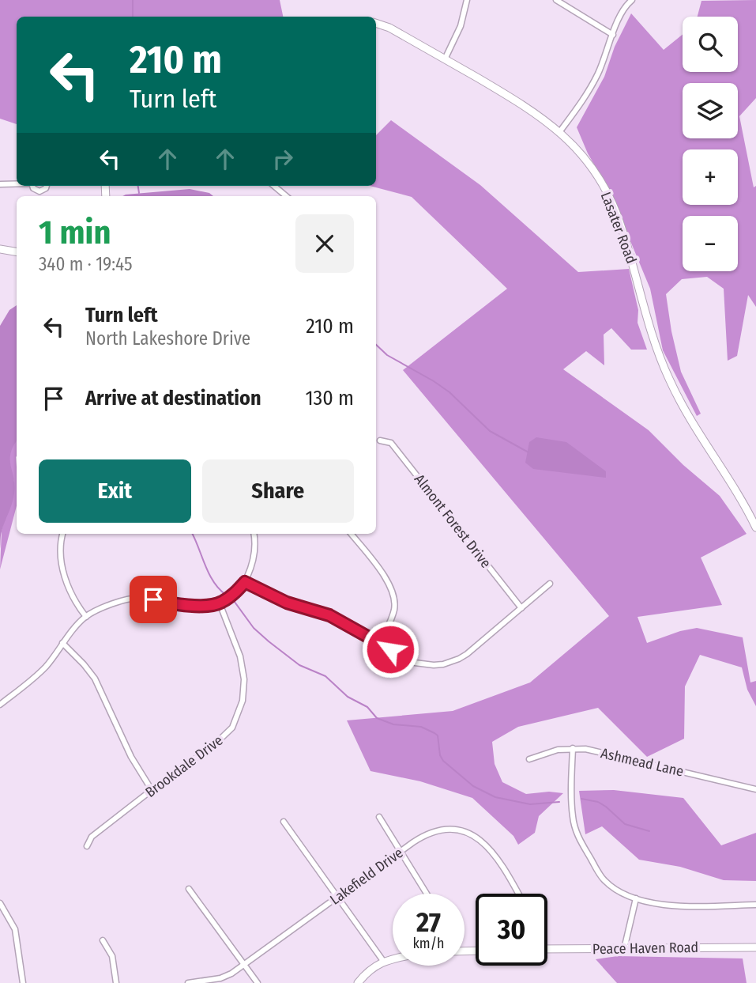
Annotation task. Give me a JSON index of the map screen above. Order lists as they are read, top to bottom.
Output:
{
  "streets": {
    "street": [
      "Lasater Road",
      "Almont Forest Drive",
      "Ashmead Lane",
      "Brookdale Drive",
      "Lakefield Drive",
      "Peace Haven Road"
    ]
  },
  "page": {
    "map_buttons": ["+", "−"],
    "turn": ["210 m", "Turn left"],
    "heading": ["1 min", "340 m · 19:45"],
    "list": [
      {
        "name": "Turn left",
        "note": "North Lakeshore Drive",
        "value": "210 m"
      },
      {
        "name": "Arrive at destination",
        "value": "130 m"
      }
    ],
    "buttons": ["Exit", "Share"],
    "speed": "27 km/h",
    "limit": "30"
  }
}
